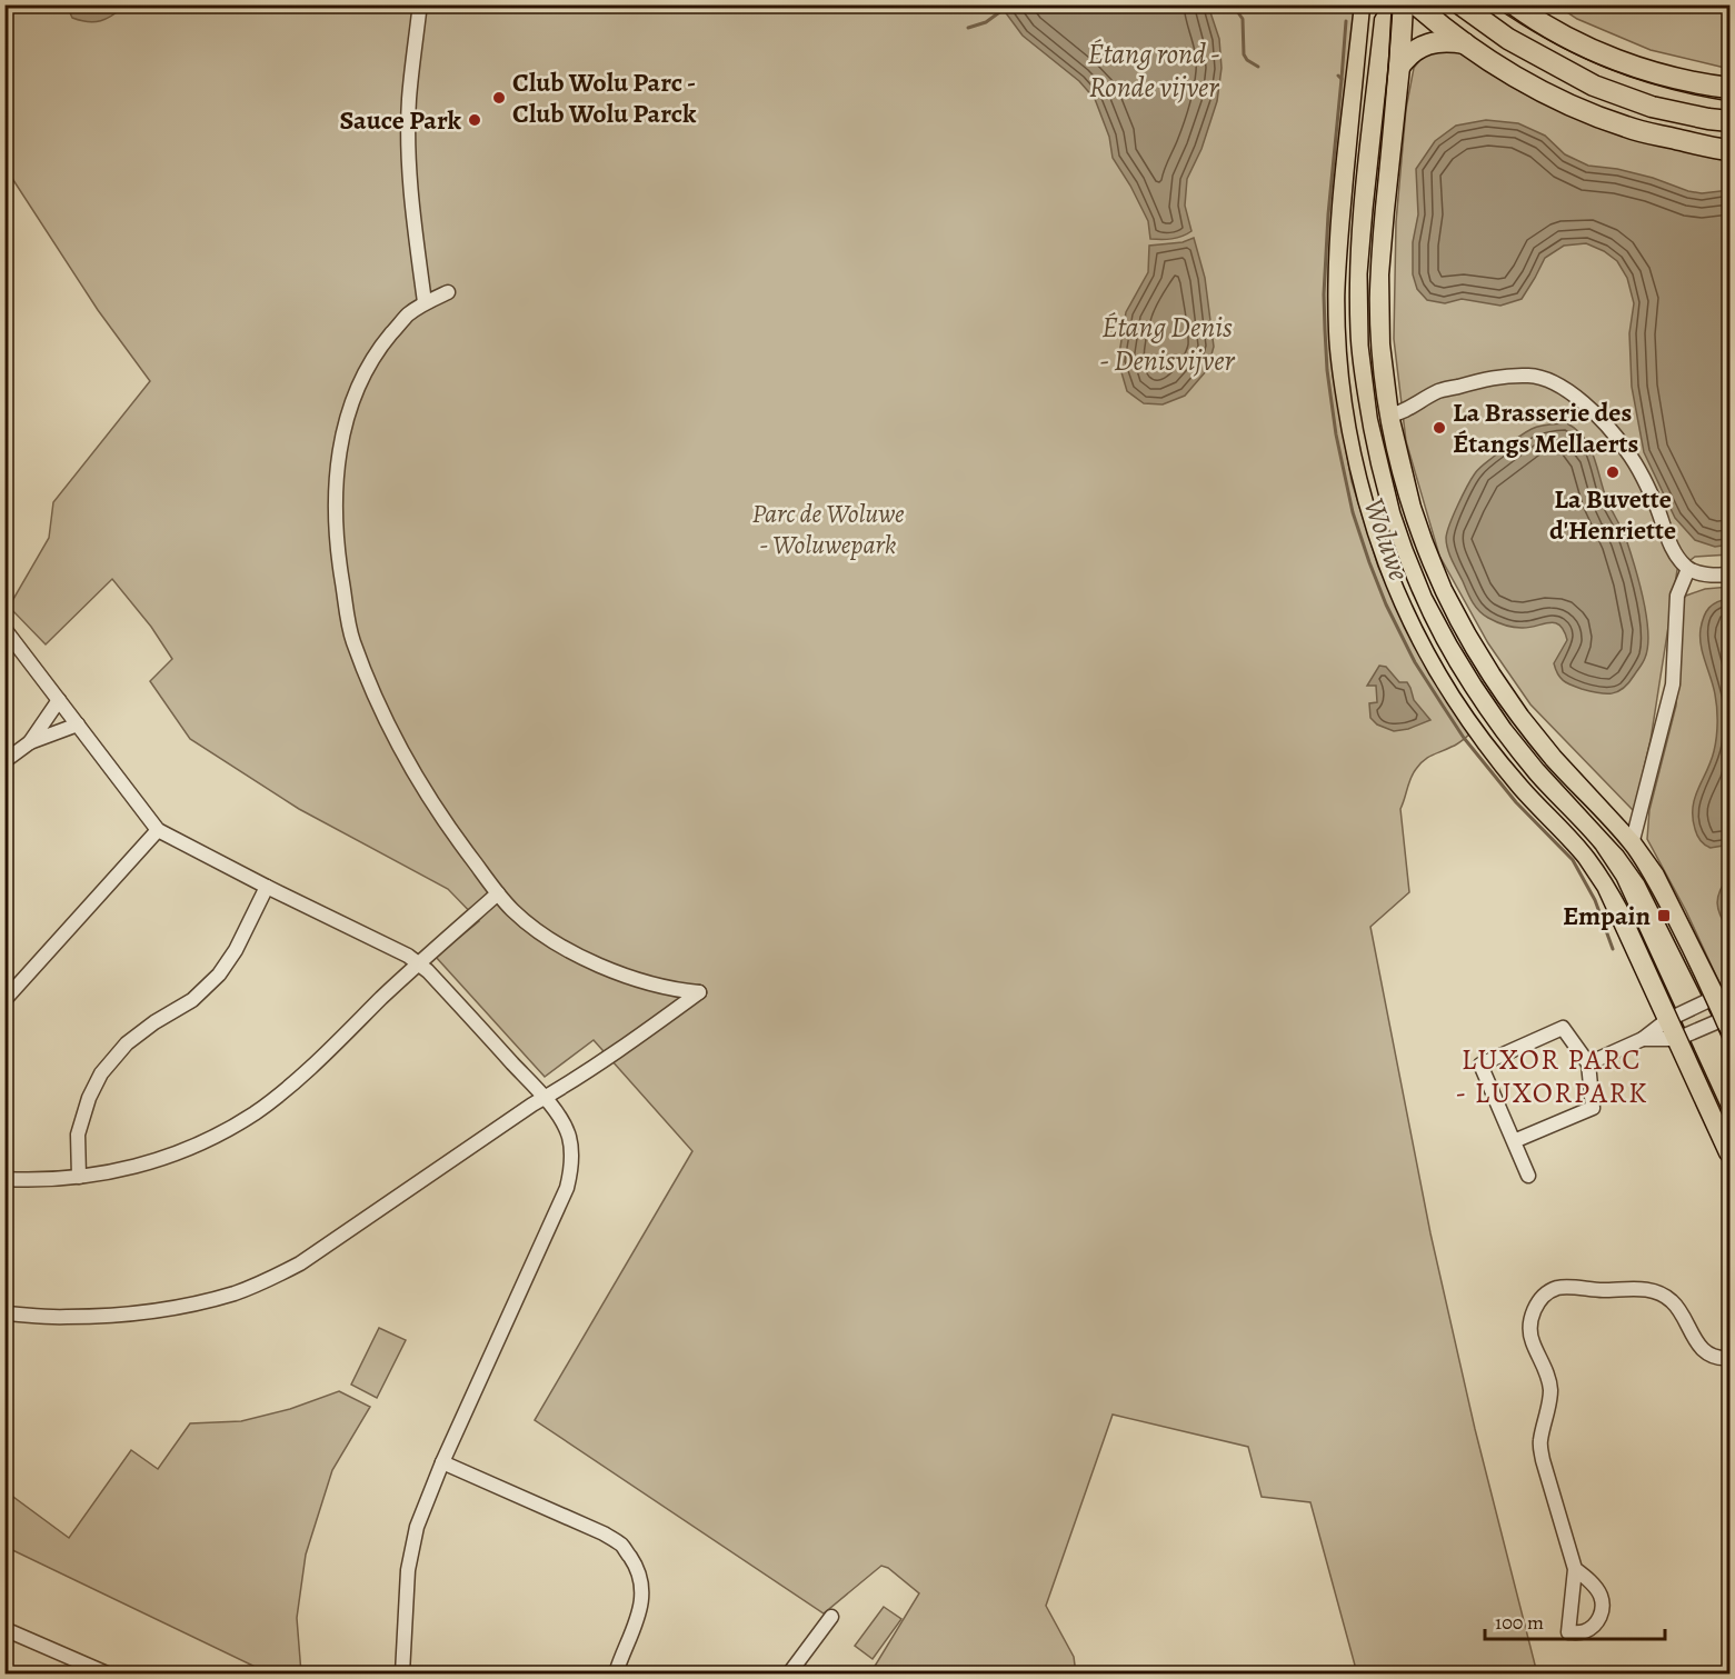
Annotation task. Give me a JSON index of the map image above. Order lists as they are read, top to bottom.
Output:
{
  "districts": ["LUXOR PARC - LUXORPARK"],
  "water": ["Étang rond - Ronde vijver", "Étang Denis - Denisvijver", "Woluwe"],
  "parks": ["Parc de Woluwe - Woluwepark"],
  "places": {
    "other": [
      "Club Wolu Parc - Club Wolu Parck",
      "Sauce Park",
      "La Brasserie des Étangs Mellaerts",
      "La Buvette d'Henriette"
    ],
    "transit": ["Empain"]
  },
  "scale_bar": "100 m"
}
